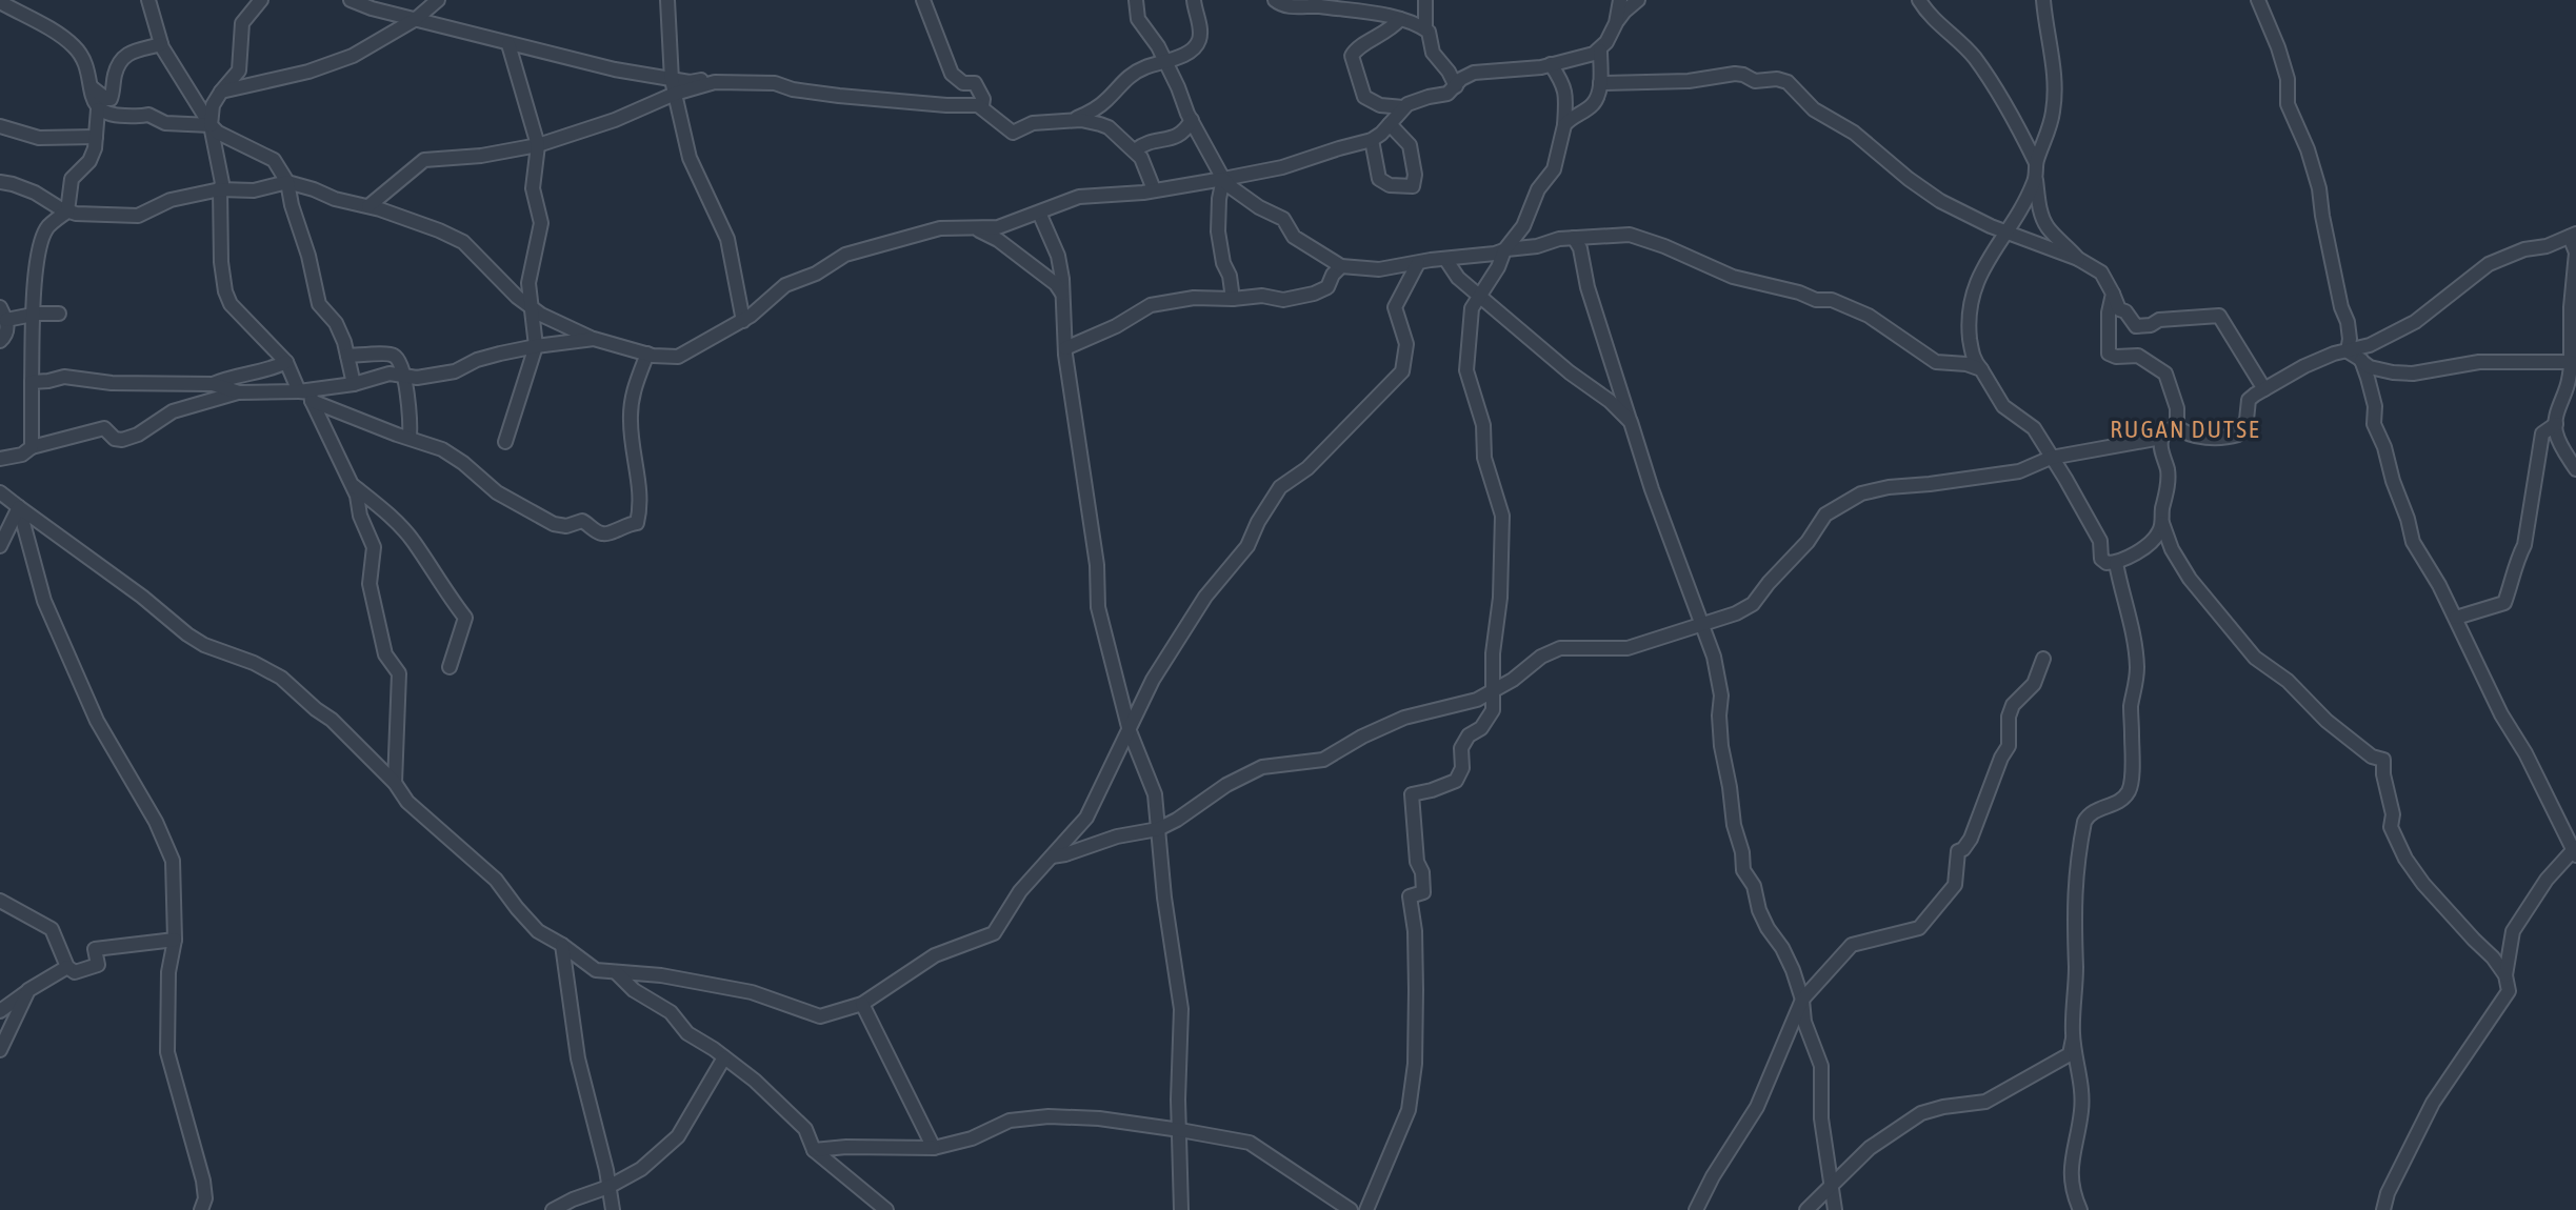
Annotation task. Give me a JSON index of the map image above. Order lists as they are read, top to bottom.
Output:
{
  "districts": ["RUGAN DUTSE"]
}
